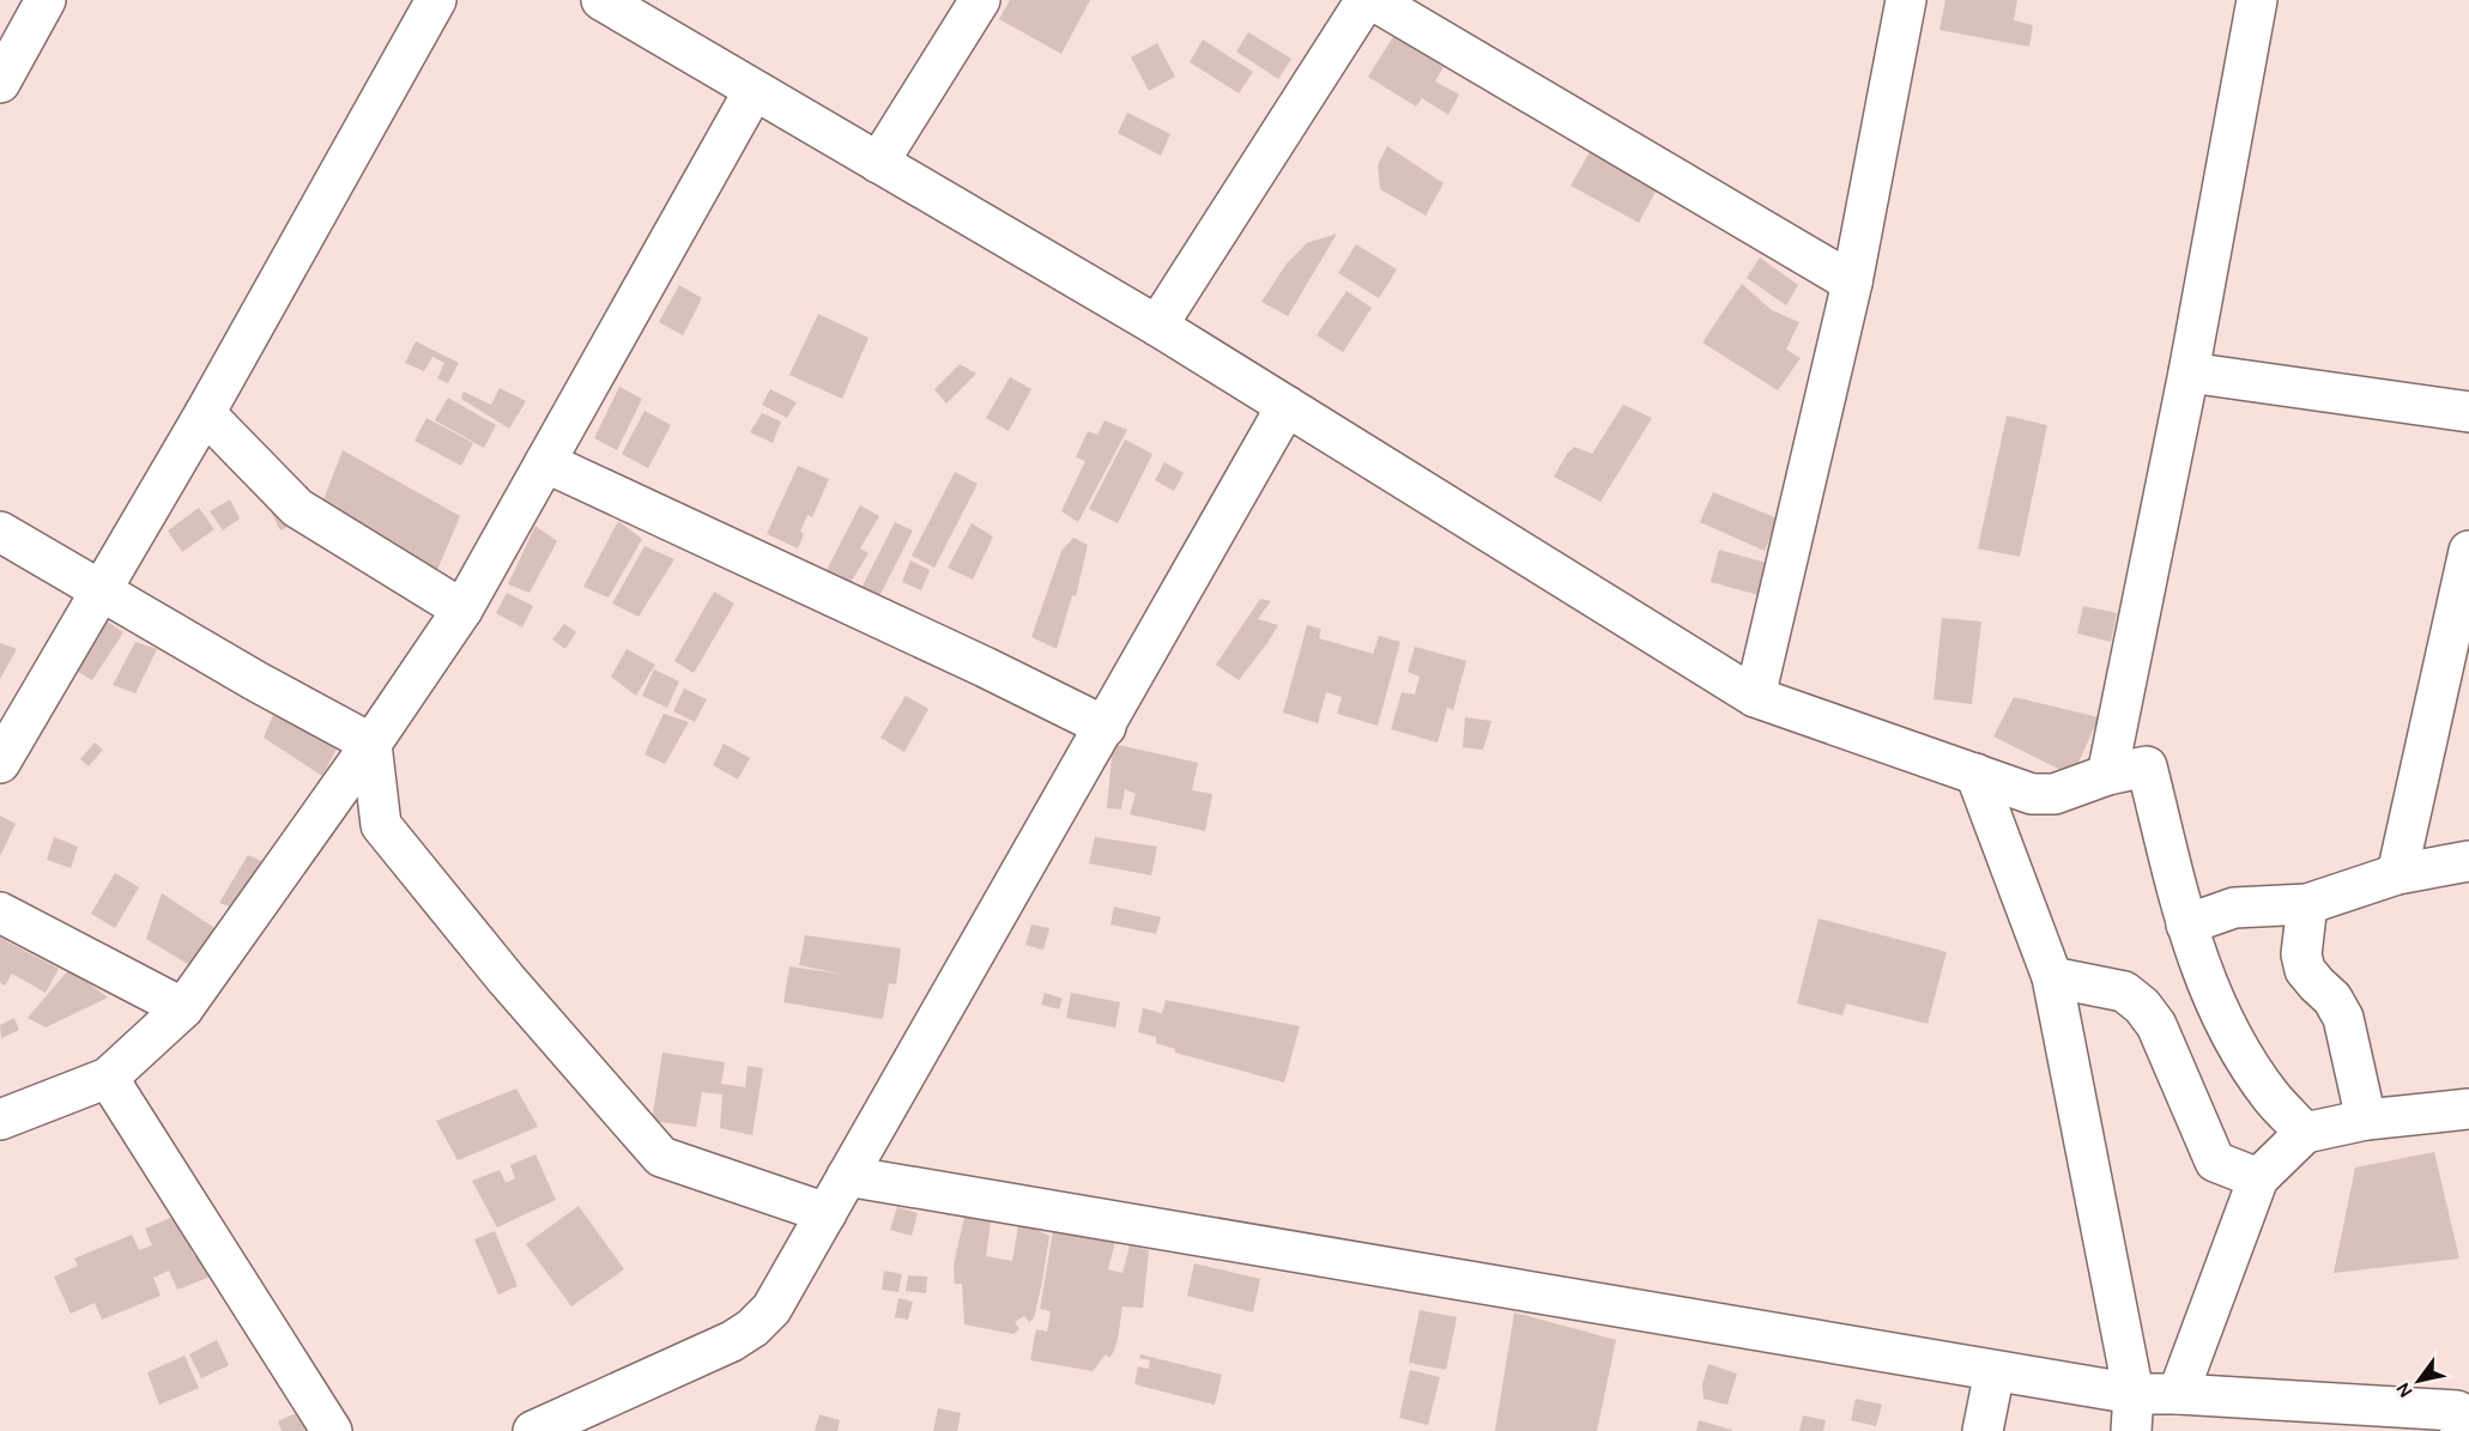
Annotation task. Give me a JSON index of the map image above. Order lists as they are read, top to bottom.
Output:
{
  "north": "bottom left"
}
